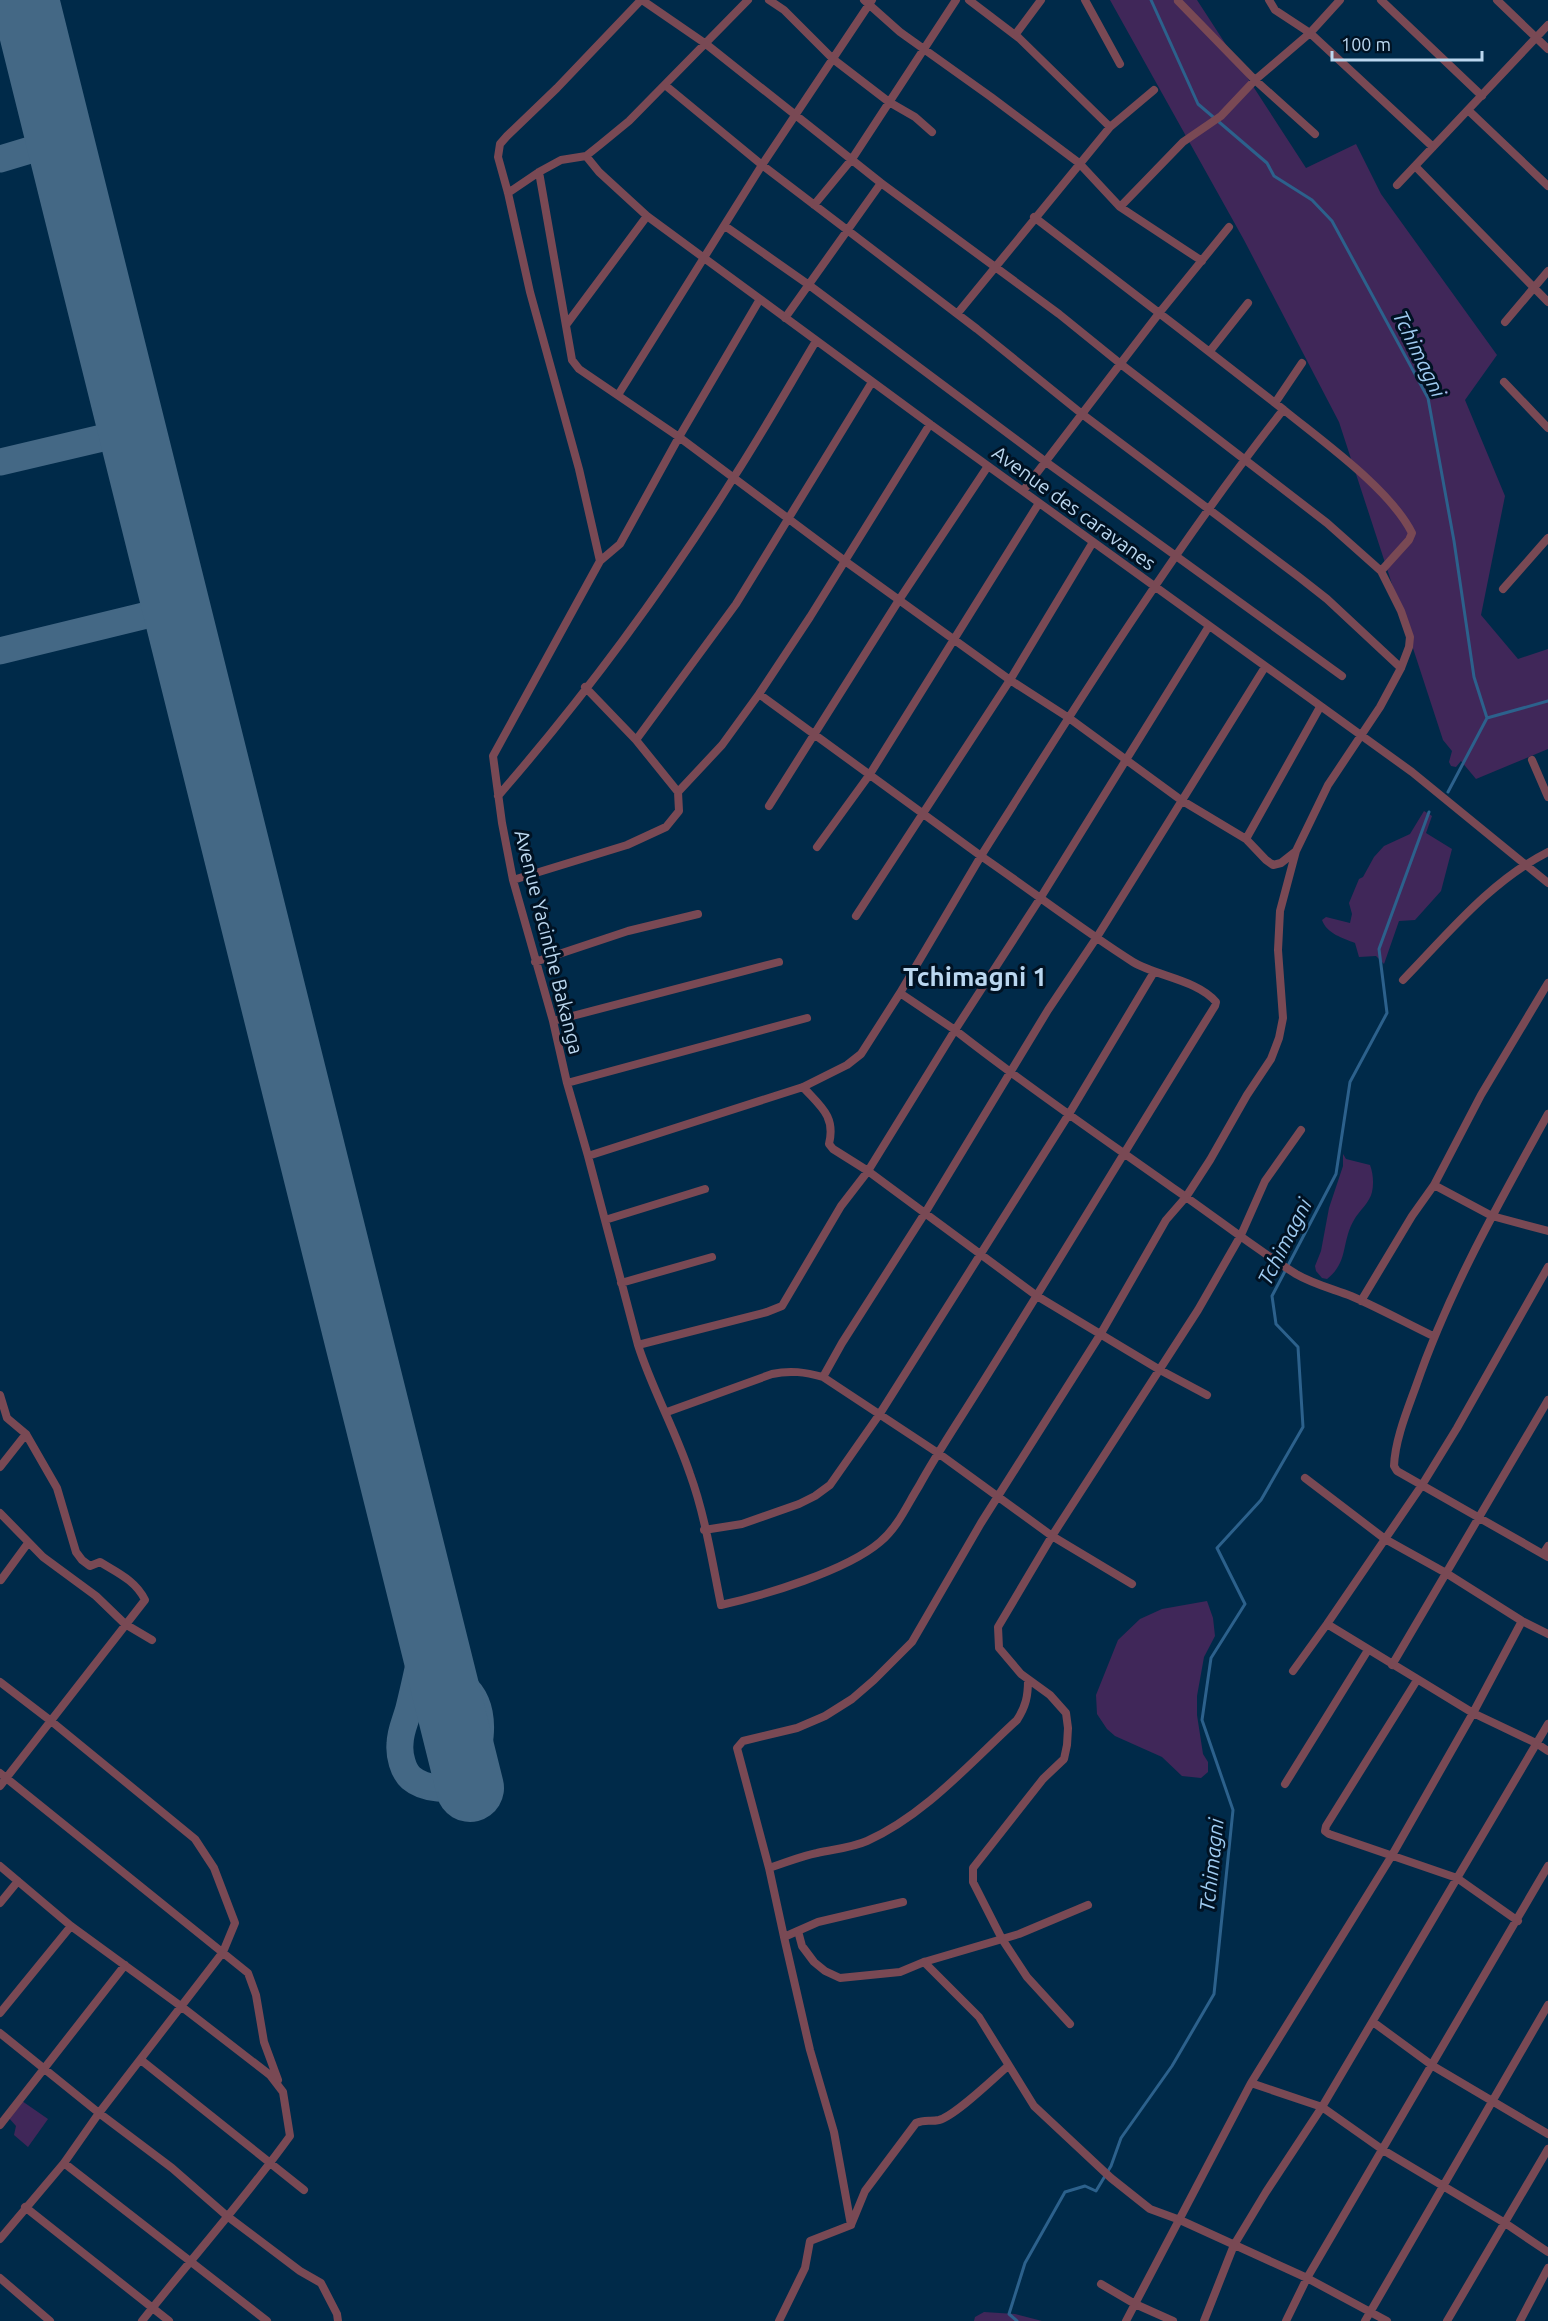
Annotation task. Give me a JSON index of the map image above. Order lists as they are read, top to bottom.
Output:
{
  "streets": {
    "street": ["Avenue des caravanes", "Avenue Yacinthe Bakanga"]
  },
  "districts": ["Tchimagni 1"],
  "water": ["Tchimagni"],
  "scale_bar": "100 m"
}
